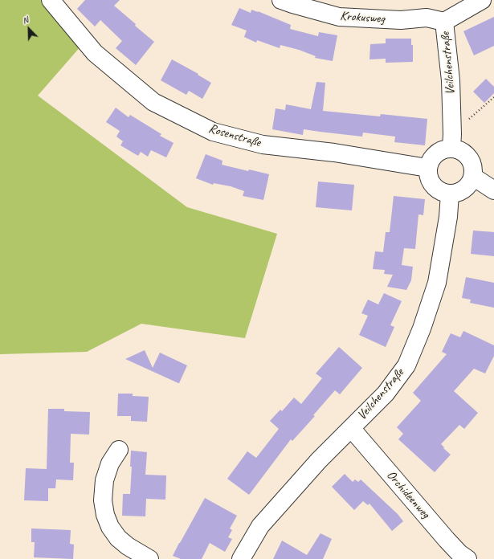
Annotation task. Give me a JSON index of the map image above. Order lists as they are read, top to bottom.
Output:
{
  "streets": {
    "street": [
      "Krokusweg",
      "Veilchenstraße",
      "Rosenstraße",
      "Orchideenweg"
    ]
  },
  "crossings": [
    ["Krokusweg", "Veilchenstraße"],
    ["Veilchenstraße", "Rosenstraße"],
    ["Veilchenstraße", "Orchideenweg"]
  ],
  "north": "top left"
}
